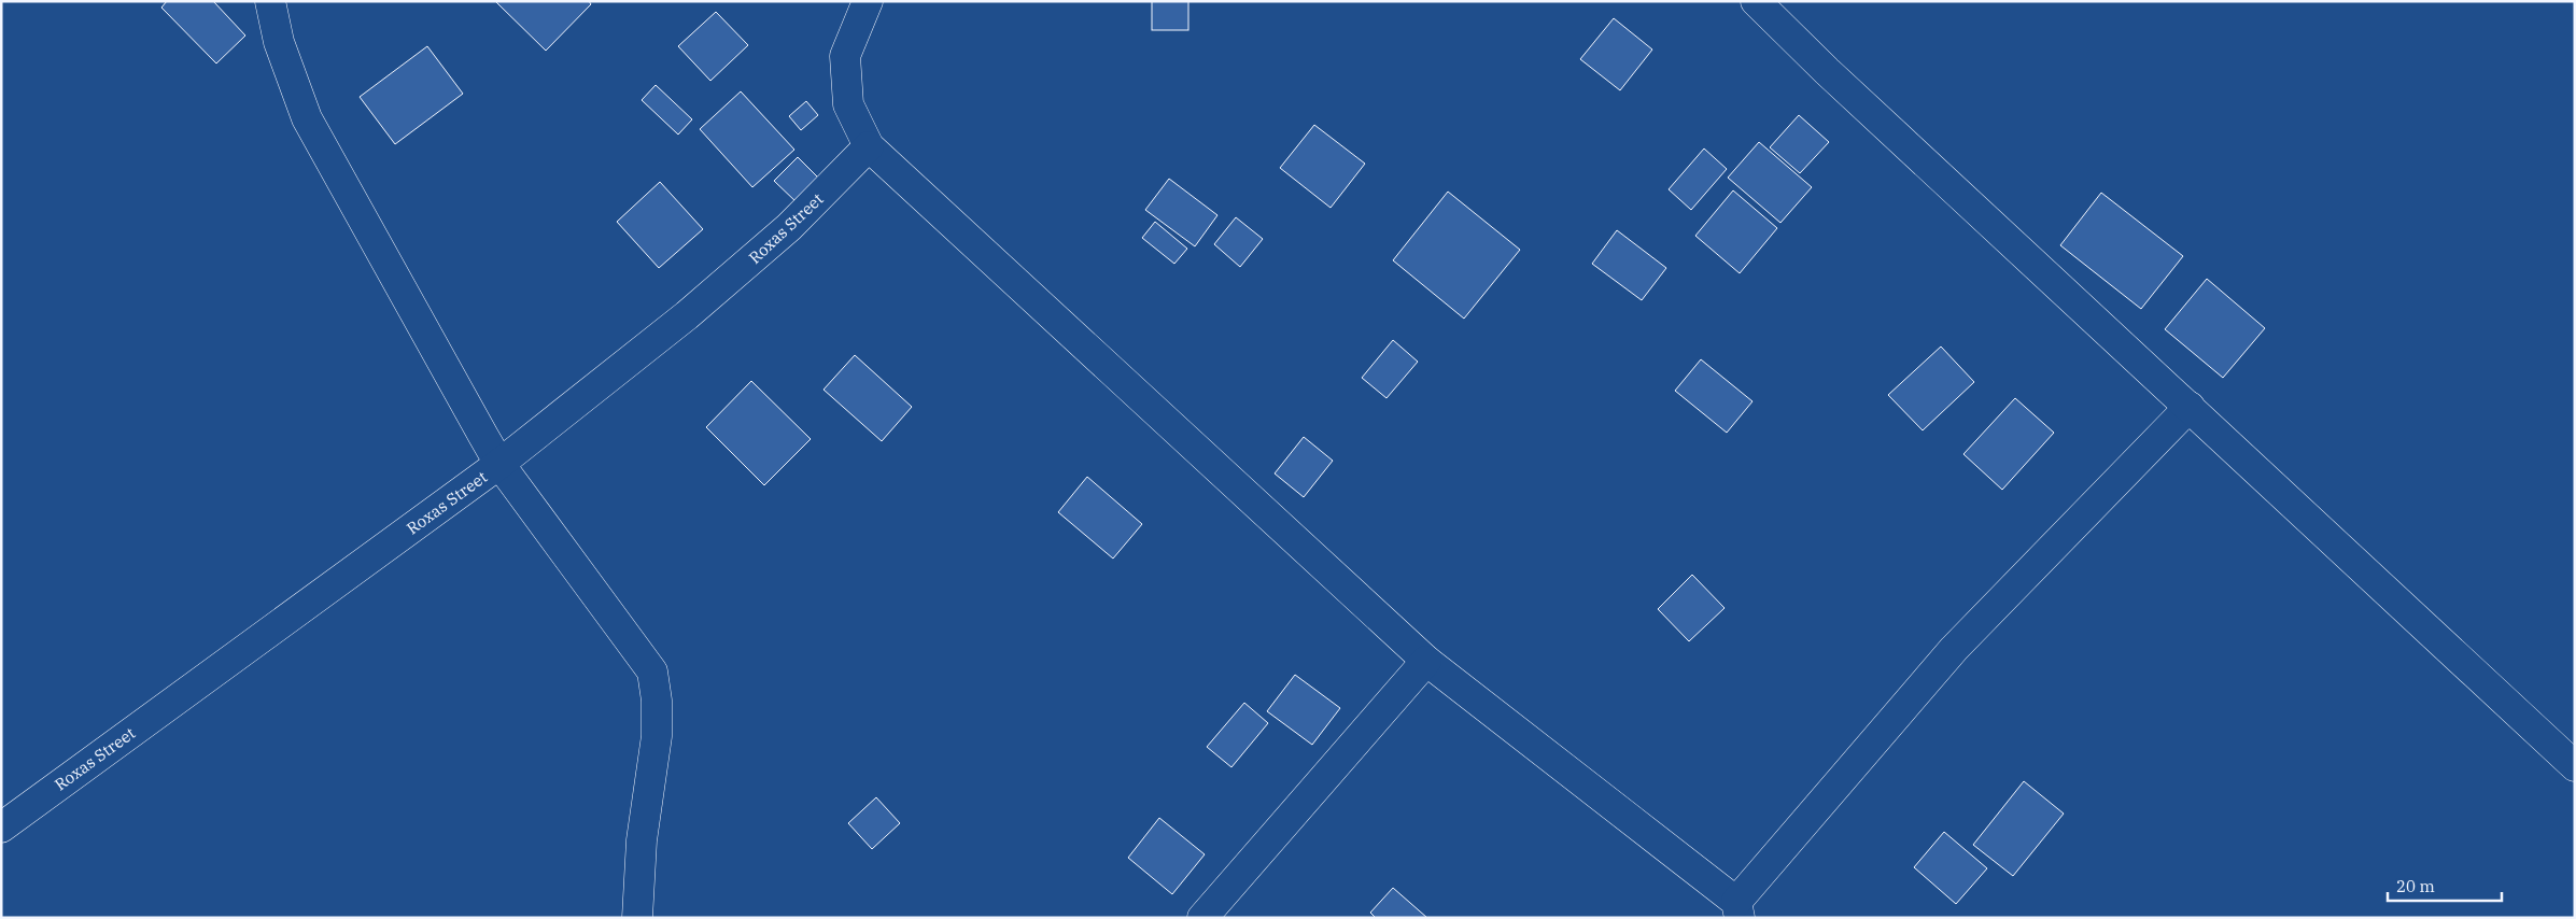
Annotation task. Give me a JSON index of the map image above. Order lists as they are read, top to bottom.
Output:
{
  "streets": {
    "street": ["Roxas Street"]
  },
  "scale_bar": "20 m"
}
